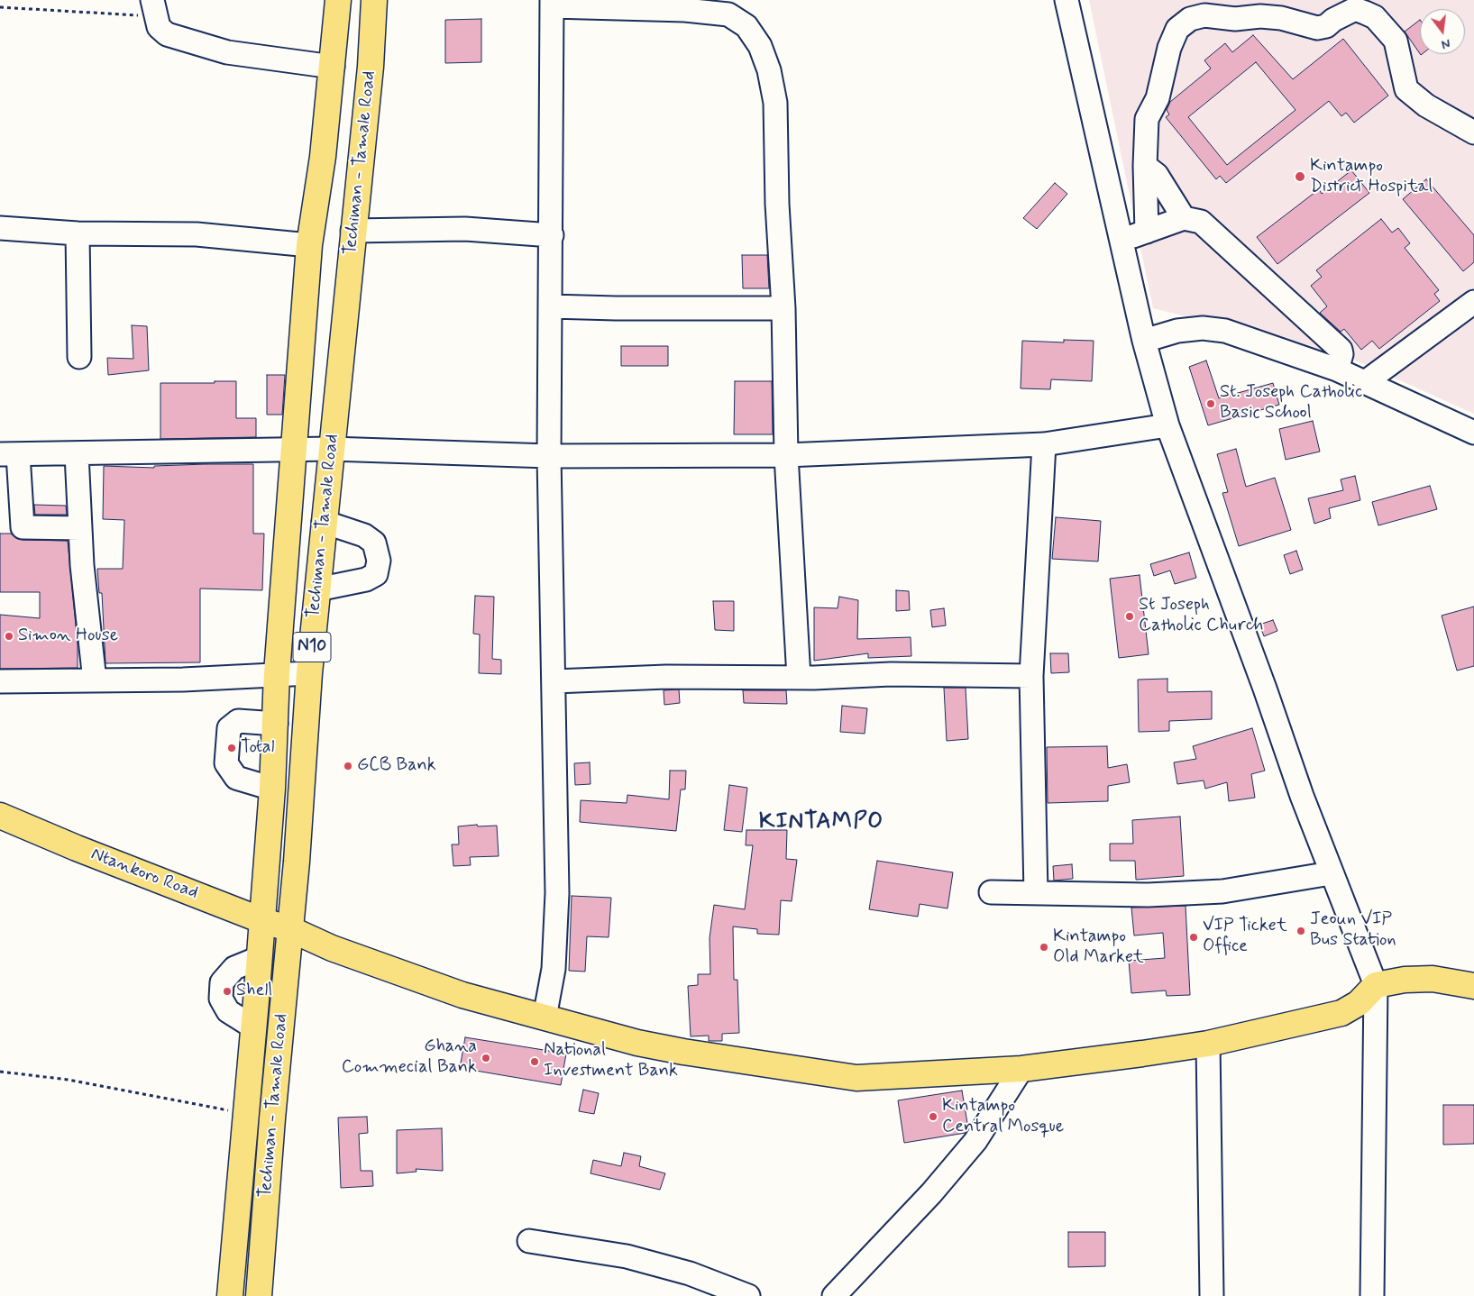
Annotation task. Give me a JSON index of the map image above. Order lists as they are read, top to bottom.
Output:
{
  "streets": {
    "main road": ["Techiman - Tamale Road", "N10", "Ntankoro Road"]
  },
  "crossings": [
    ["Techiman - Tamale Road", "Ntankoro Road"]
  ],
  "districts": ["KINTAMPO"],
  "places": [
    "Kintampo District Hospital",
    "St. Joseph Catholic Basic School",
    "St Joseph Catholic Church",
    "Simon House",
    "Total",
    "GCB Bank",
    "Jeoun VIP Bus Station",
    "VIP Ticket Office",
    "Kintampo Old Market",
    "Shell",
    "Ghana Commecial Bank",
    "National Investment Bank",
    "Kintampo Central Mosque"
  ],
  "north": "bottom"
}
